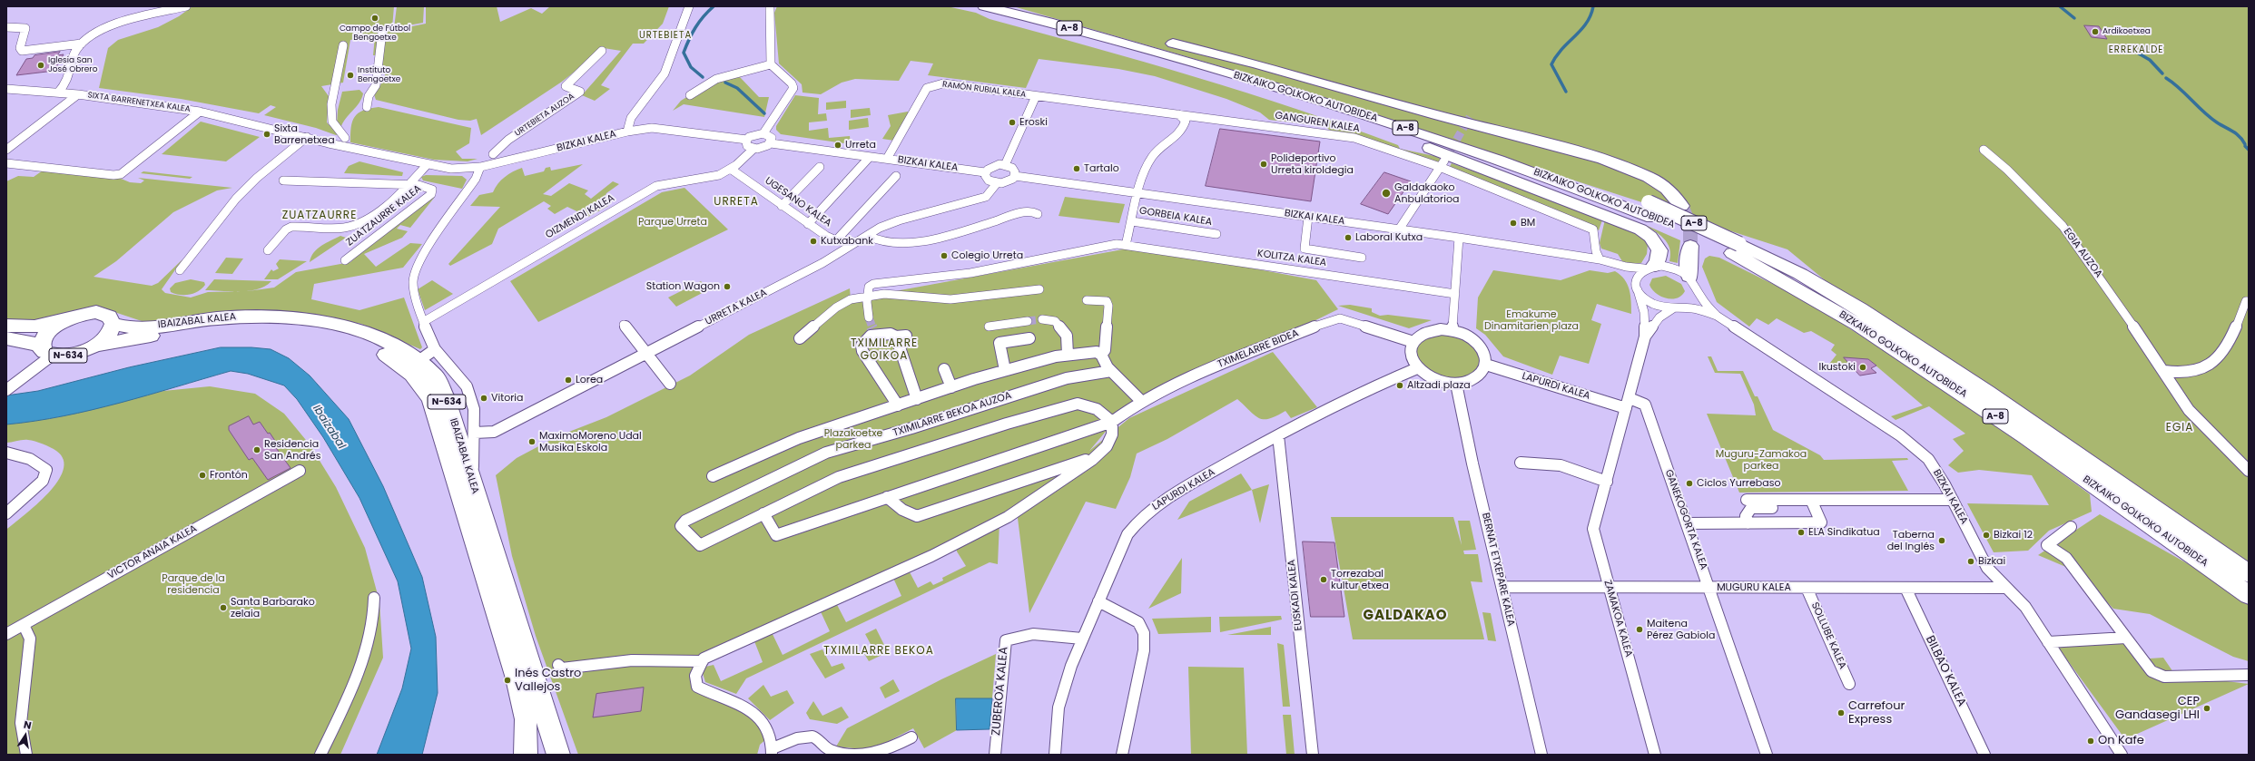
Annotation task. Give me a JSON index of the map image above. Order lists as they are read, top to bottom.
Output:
{
  "streets": {
    "highway": [
      "A-8",
      "BIZKAIKO GOLKOKO AUTOBIDEA",
      "IBAIZABAL KALEA",
      "N-634"
    ],
    "street": [
      "RAMÓN RUBIAL KALEA",
      "SIXTA BARRENETXEA KALEA",
      "URTEBIETA AUZOA",
      "GANGUREN KALEA",
      "BIZKAI KALEA",
      "UGESANO KALEA",
      "ZUATZAURRE KALEA",
      "OIZMENDI KALEA",
      "GORBEIA KALEA",
      "EGIA AUZOA",
      "KOLITZA KALEA",
      "URRETA KALEA",
      "TXIMELARRE BIDEA",
      "LAPURDI KALEA",
      "TXIMILARRE BEKOA AUZOA",
      "GANEKOGORTA KALEA",
      "VICTOR ANAIA KALEA",
      "BERNAT ETXEPARE KALEA",
      "MUGURU KALEA",
      "EUSKADI KALEA",
      "ZAMAKOA KALEA",
      "SOLLUBE KALEA",
      "BILBAO KALEA",
      "ZUBEROA KALEA"
    ]
  },
  "crossings": [
    ["RAMÓN RUBIAL KALEA", "GANGUREN KALEA"],
    ["RAMÓN RUBIAL KALEA", "BIZKAI KALEA"],
    ["SIXTA BARRENETXEA KALEA", "BIZKAI KALEA"],
    ["SIXTA BARRENETXEA KALEA", "ZUATZAURRE KALEA"],
    ["GANGUREN KALEA", "BIZKAI KALEA"],
    ["BIZKAI KALEA", "UGESANO KALEA"],
    ["BIZKAI KALEA", "ZUATZAURRE KALEA"],
    ["BIZKAI KALEA", "OIZMENDI KALEA"],
    ["BIZKAI KALEA", "KOLITZA KALEA"],
    ["BIZKAI KALEA", "MUGURU KALEA"],
    ["BIZKAI KALEA", "ZAMAKOA KALEA"],
    ["UGESANO KALEA", "OIZMENDI KALEA"],
    ["UGESANO KALEA", "URRETA KALEA"],
    ["IBAIZABAL KALEA", "N-634"],
    ["TXIMELARRE BIDEA", "LAPURDI KALEA"],
    ["TXIMELARRE BIDEA", "BERNAT ETXEPARE KALEA"],
    ["LAPURDI KALEA", "GANEKOGORTA KALEA"],
    ["LAPURDI KALEA", "BERNAT ETXEPARE KALEA"],
    ["LAPURDI KALEA", "EUSKADI KALEA"],
    ["LAPURDI KALEA", "ZAMAKOA KALEA"],
    ["LAPURDI KALEA", "ZUBEROA KALEA"],
    ["GANEKOGORTA KALEA", "MUGURU KALEA"],
    ["GANEKOGORTA KALEA", "ZAMAKOA KALEA"],
    ["BERNAT ETXEPARE KALEA", "MUGURU KALEA"],
    ["MUGURU KALEA", "ZAMAKOA KALEA"],
    ["MUGURU KALEA", "SOLLUBE KALEA"],
    ["MUGURU KALEA", "BILBAO KALEA"]
  ],
  "districts": [
    "URTEBIETA",
    "ERREKALDE",
    "URRETA",
    "ZUATZAURRE",
    "TXIMILARRE GOIKOA",
    "EGIA",
    "GALDAKAO",
    "TXIMILARRE BEKOA"
  ],
  "water": ["Ibaizabal"],
  "parks": [
    "Parque Urreta",
    "Emakume Dinamitarien plaza",
    "Plazakoetxe parkea",
    "Muguru-Zamakoa parkea",
    "Parque de la residencia"
  ],
  "places": [
    "Campo de Fútbol Bengoetxe",
    "Ardikoetxea",
    "Iglesia San José Obrero",
    "Instituto Bengoetxe",
    "Eroski",
    "Sixta Barrenetxea",
    "Urreta",
    "Polideportivo Urreta kiroldegia",
    "Tartalo",
    "Galdakaoko Anbulatorioa",
    "BM",
    "Laboral Kutxa",
    "Kutxabank",
    "Colegio Urreta",
    "Station Wagon",
    "Ikustoki",
    "Lorea",
    "Altzadi plaza",
    "Vitoria",
    "MaximoMoreno Udal Musika Eskola",
    "Residencia San Andrés",
    "Frontón",
    "Ciclos Yurrebaso",
    "ELA Sindikatua",
    "Bizkai 12",
    "Taberna del Inglés",
    "Bizkai",
    "Torrezabal kultur etxea",
    "Santa Barbarako zelaia",
    "Maitena Pérez Gabiola",
    "Inés Castro Vallejos",
    "CEP Gandasegi LHI",
    "Carrefour Express",
    "On Kafe"
  ],
  "north": "top"
}
